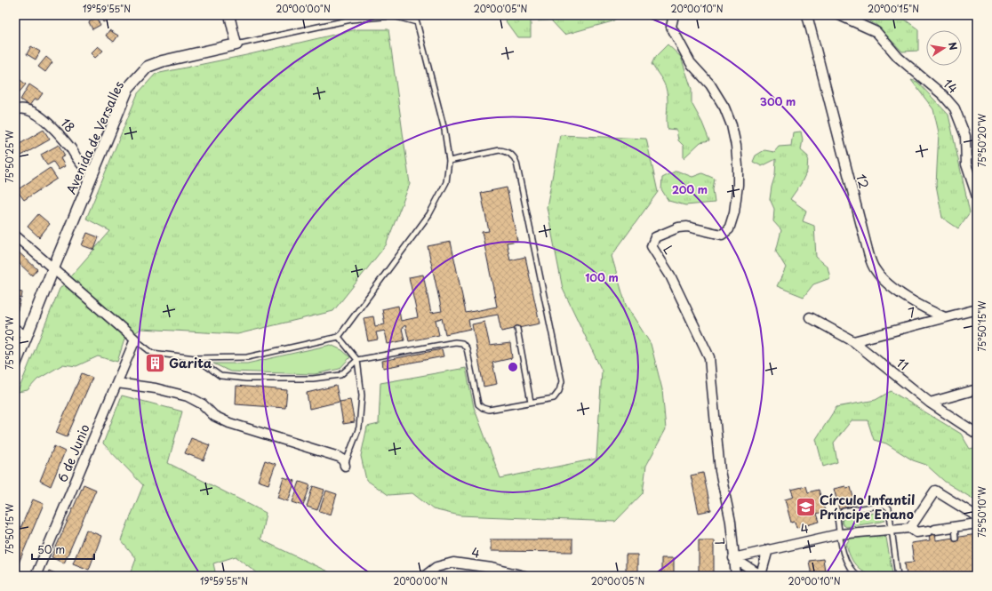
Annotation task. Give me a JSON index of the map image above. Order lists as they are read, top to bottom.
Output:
{
  "streets": {
    "street": [
      "14",
      "18",
      "Avenida de Versalles",
      "12",
      "L",
      "7",
      "11",
      "6 de Junio",
      "4"
    ]
  },
  "crossings": [
    ["18", "Avenida de Versalles"],
    ["12", "7"],
    ["L", "4"],
    ["7", "11"]
  ],
  "places": {
    "building": ["Garita"],
    "school or university": ["Círculo Infantil Príncipe Enano"]
  },
  "scale_bar": "50 m",
  "north": "right",
  "coordinates": [
    "19°59'55\"N",
    "20°00'00\"N",
    "20°00'05\"N",
    "20°00'10\"N",
    "20°00'15\"N",
    "75°50'20\"W",
    "75°50'25\"W",
    "75°50'15\"W",
    "75°50'10\"W"
  ],
  "rings": ["300 m", "200 m", "100 m"]
}
